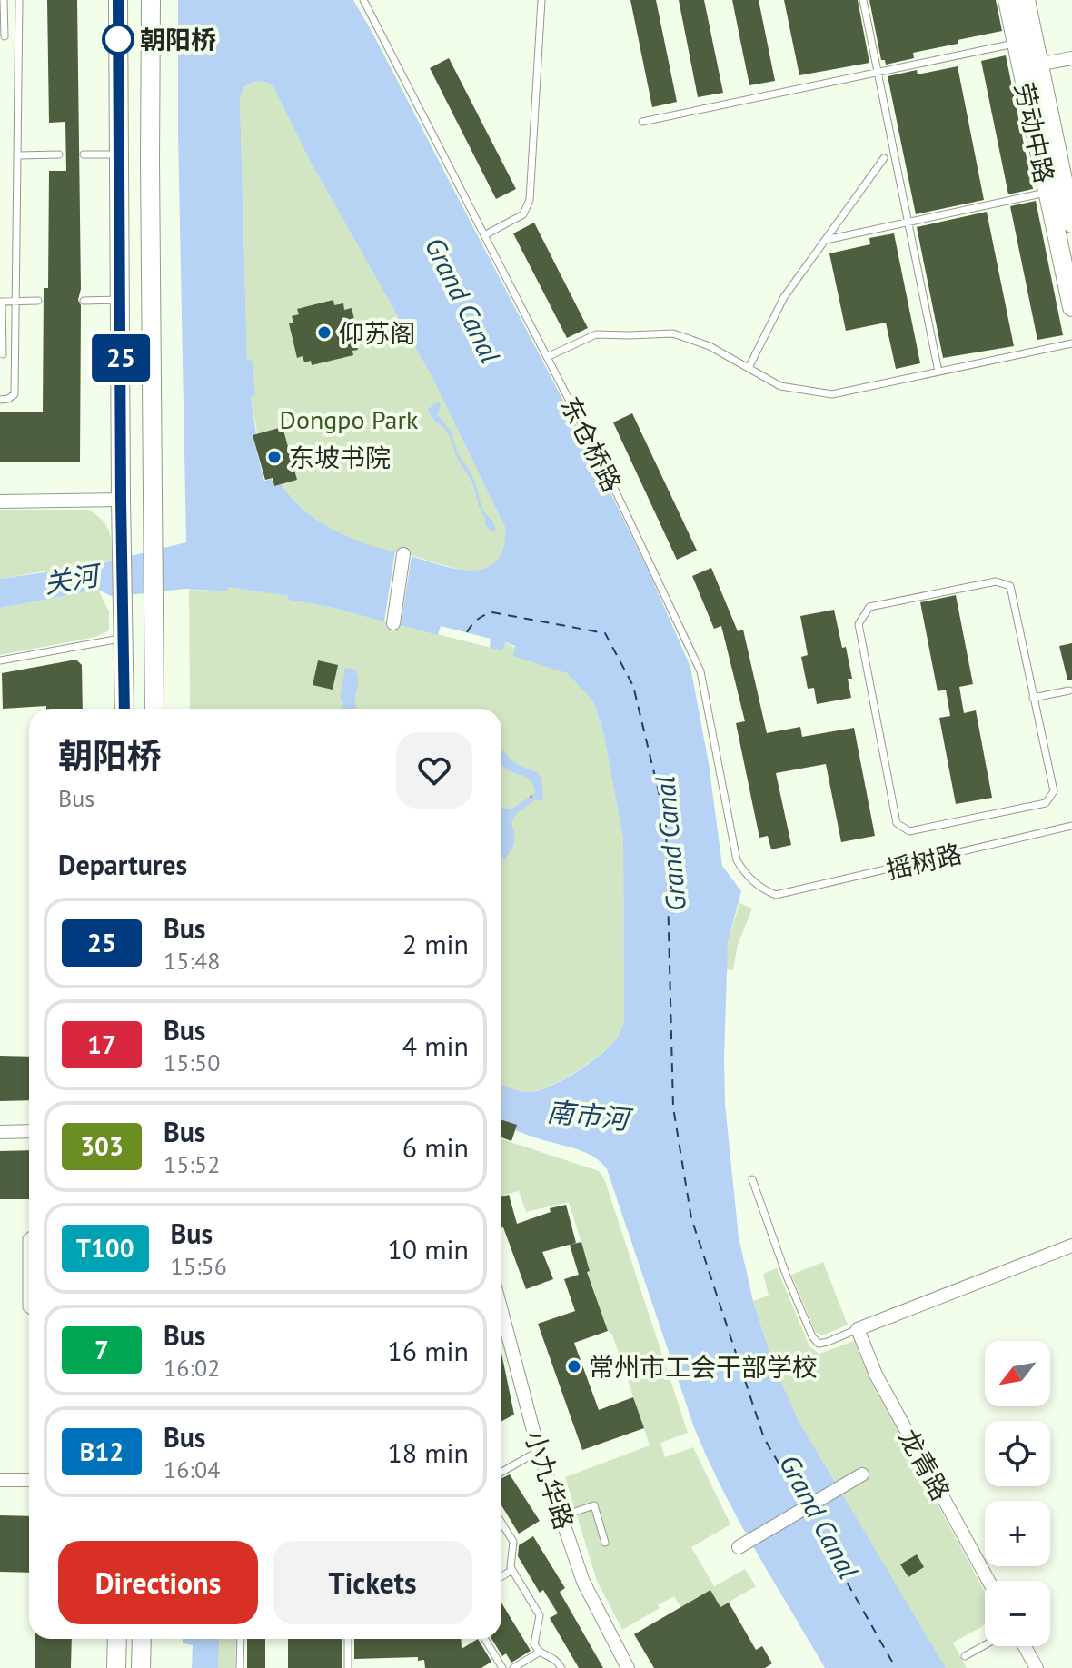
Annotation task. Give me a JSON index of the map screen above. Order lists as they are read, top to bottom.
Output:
{
  "streets": {
    "main road": ["劳动中路"],
    "street": ["龙青路", "小九华路"],
    "lane": ["东仓桥路", "摇树路"]
  },
  "crossings": [
    ["东仓桥路", "摇树路"]
  ],
  "water": ["Grand Canal", "关河", "南市河"],
  "parks": ["Dongpo Park"],
  "places": [
    "朝阳桥",
    "仰苏阁",
    "东坡书院",
    "常州市工会干部学校"
  ],
  "lines": ["bus line 25"],
  "north": "bottom left",
  "page": {
    "on_map": "25",
    "heading": [
      ["朝阳桥", "Bus"],
      "Departures"
    ],
    "list": [
      {
        "mark": "25",
        "name": "Bus",
        "note": "15:48",
        "value": "2 min"
      },
      {
        "mark": "17",
        "name": "Bus",
        "note": "15:50",
        "value": "4 min"
      },
      {
        "mark": "303",
        "name": "Bus",
        "note": "15:52",
        "value": "6 min"
      },
      {
        "mark": "T100",
        "name": "Bus",
        "note": "15:56",
        "value": "10 min"
      },
      {
        "mark": "7",
        "name": "Bus",
        "note": "16:02",
        "value": "16 min"
      },
      {
        "mark": "B12",
        "name": "Bus",
        "note": "16:04",
        "value": "18 min"
      }
    ],
    "map_buttons": ["+", "−"],
    "buttons": ["Directions", "Tickets"]
  }
}
